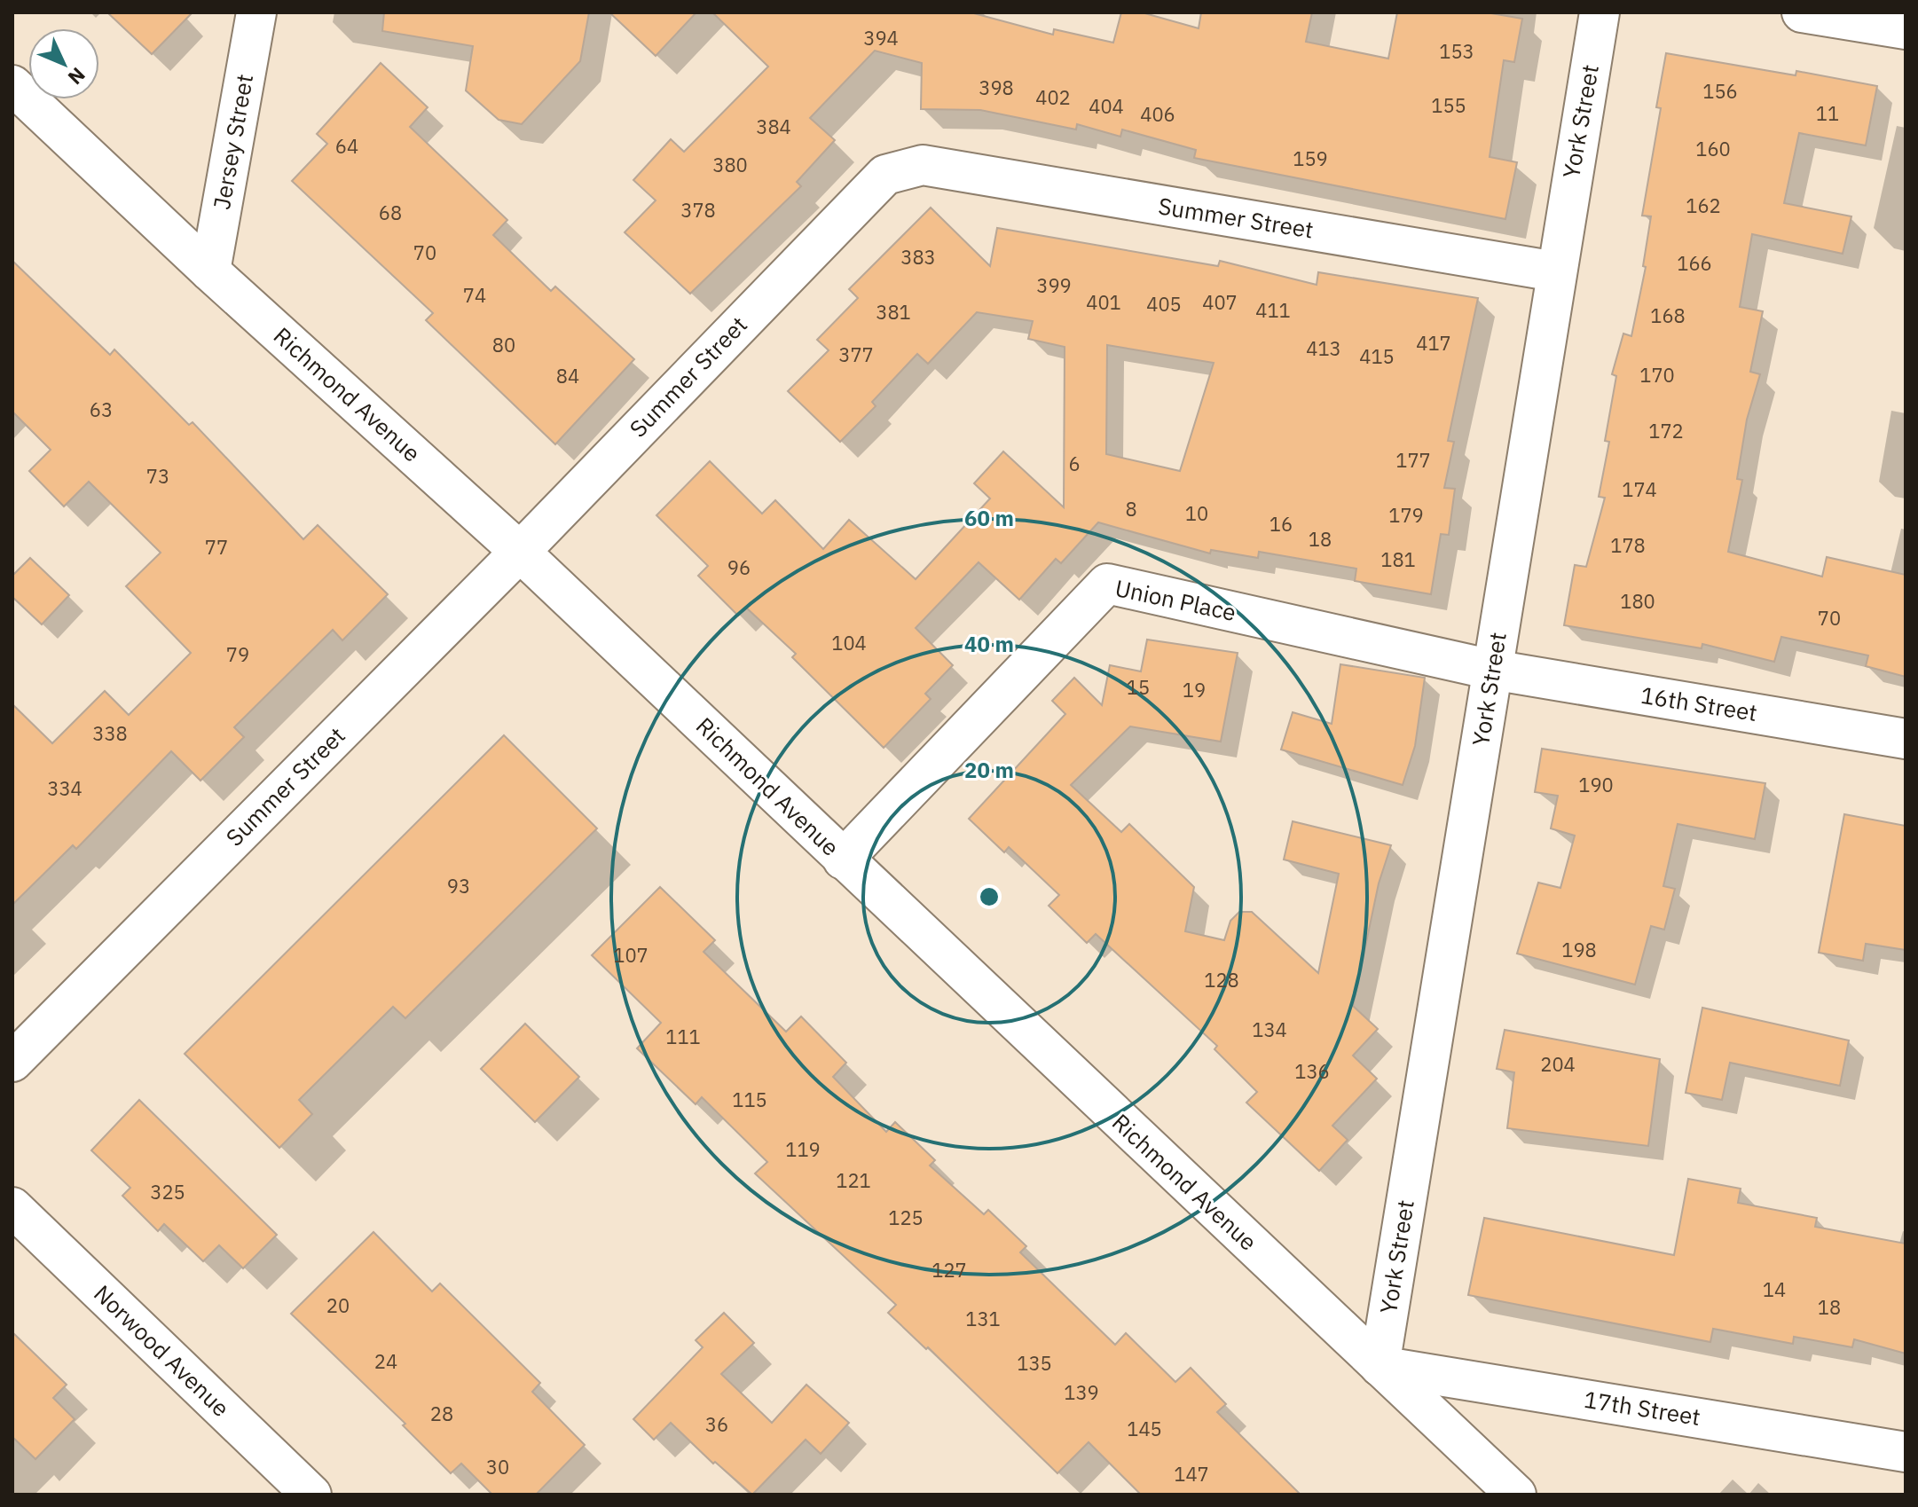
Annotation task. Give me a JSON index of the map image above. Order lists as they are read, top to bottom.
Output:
{
  "streets": {
    "street": [
      "York Street",
      "Jersey Street",
      "Summer Street",
      "Richmond Avenue",
      "Union Place",
      "16th Street",
      "Norwood Avenue",
      "17th Street"
    ]
  },
  "crossings": [
    ["York Street", "Summer Street"],
    ["York Street", "Richmond Avenue"],
    ["York Street", "Union Place"],
    ["York Street", "16th Street"],
    ["York Street", "17th Street"],
    ["Jersey Street", "Richmond Avenue"],
    ["Summer Street", "Richmond Avenue"],
    ["Richmond Avenue", "Union Place"],
    ["Richmond Avenue", "17th Street"],
    ["Union Place", "16th Street"]
  ],
  "house_numbers": [
    "394",
    "153",
    "398",
    "156",
    "402",
    "155",
    "404",
    "11",
    "406",
    "384",
    "64",
    "160",
    "159",
    "380",
    "162",
    "378",
    "68",
    "70",
    "383",
    "166",
    "399",
    "74",
    "401",
    "407",
    "405",
    "411",
    "381",
    "168",
    "417",
    "80",
    "413",
    "377",
    "415",
    "170",
    "84",
    "63",
    "172",
    "177",
    "6",
    "73",
    "174",
    "8",
    "10",
    "179",
    "16",
    "18",
    "178",
    "77",
    "181",
    "96",
    "180",
    "70",
    "104",
    "79",
    "15",
    "19",
    "338",
    "190",
    "334",
    "93",
    "198",
    "107",
    "128",
    "134",
    "111",
    "204",
    "136",
    "115",
    "119",
    "121",
    "325",
    "125",
    "127",
    "14",
    "20",
    "18",
    "131",
    "24",
    "135",
    "139",
    "28",
    "36",
    "145",
    "30",
    "147"
  ],
  "north": "bottom right",
  "rings": ["60 m", "40 m", "20 m"]
}
